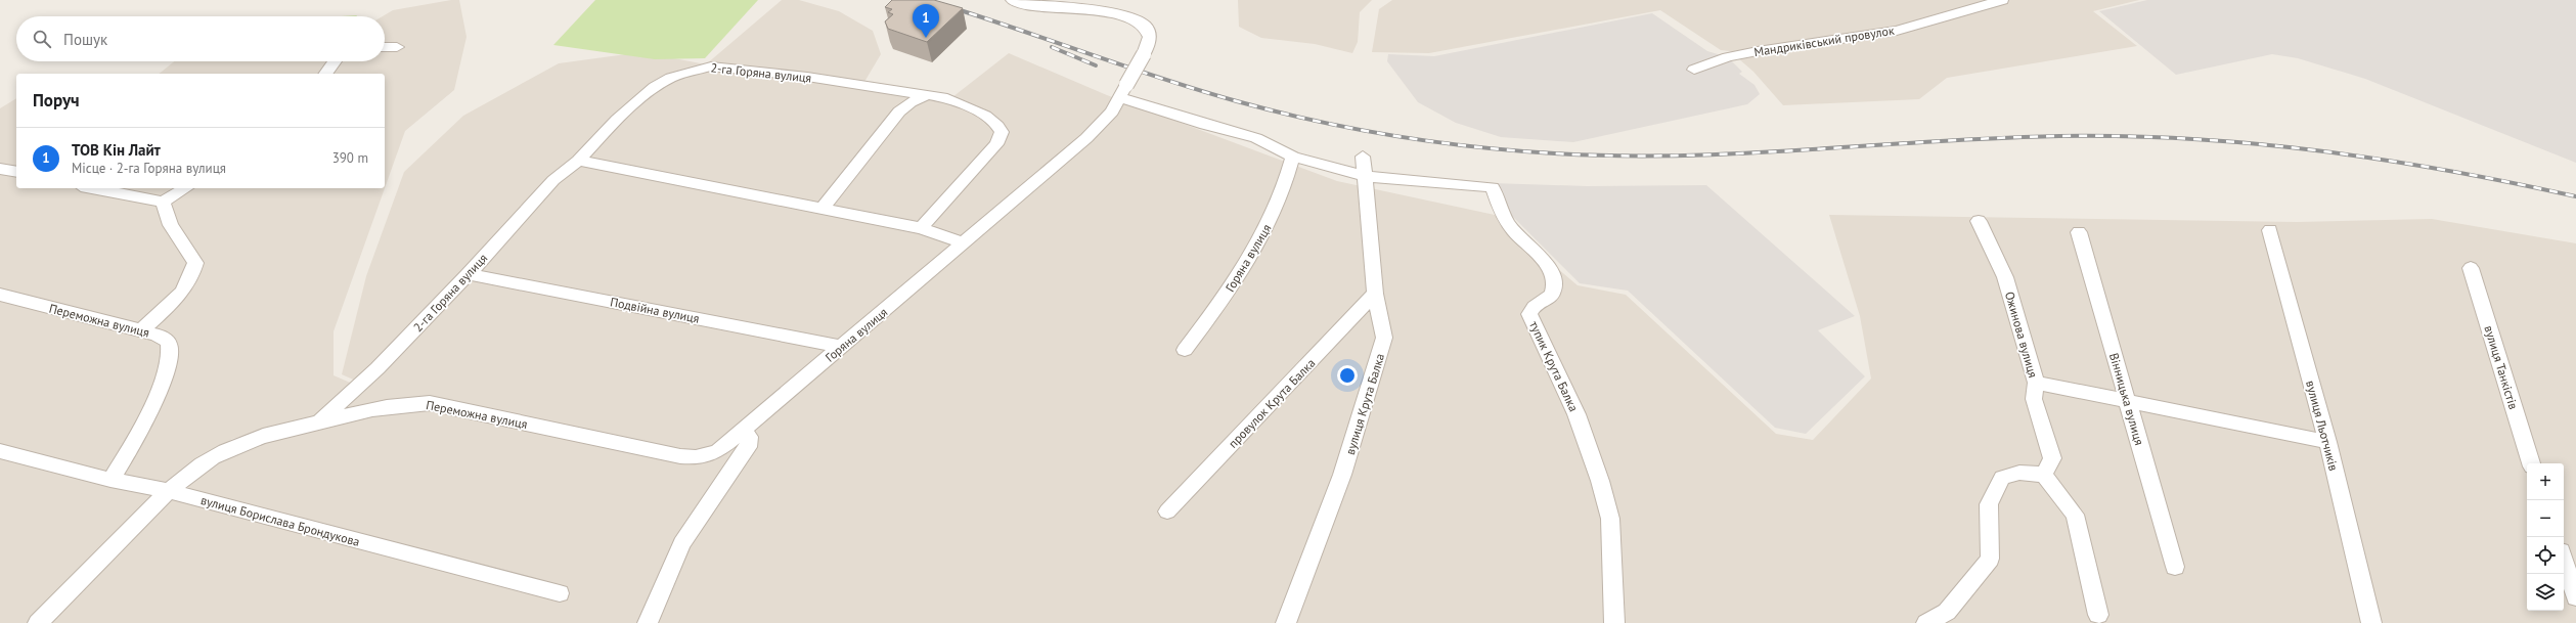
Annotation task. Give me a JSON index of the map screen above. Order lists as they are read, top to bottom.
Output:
{
  "streets": {
    "street": [
      "Мандриківський провулок",
      "2-га Горяна вулиця",
      "Горяна вулиця",
      "Подвійна вулиця",
      "Переможна вулиця",
      "Ожинова вулиця",
      "тупик Крута Балка",
      "вулиця Танкістів",
      "Вінницька вулиця",
      "провулок Крута Балка",
      "вулиця Крута Балка",
      "вулиця Льотчиків",
      "вулиця Борислава Брондукова"
    ]
  },
  "crossings": [
    ["2-га Горяна вулиця", "Подвійна вулиця"],
    ["2-га Горяна вулиця", "Переможна вулиця"],
    ["Горяна вулиця", "Подвійна вулиця"],
    ["Горяна вулиця", "Переможна вулиця"],
    ["Переможна вулиця", "вулиця Борислава Брондукова"],
    ["тупик Крута Балка", "вулиця Крута Балка"],
    ["провулок Крута Балка", "вулиця Крута Балка"]
  ],
  "page": {
    "pins": "1",
    "search": "Пошук",
    "heading": "Поруч",
    "list": [
      {
        "mark": "1",
        "name": "ТОВ Кін Лайт",
        "note": "Місце · 2-га Горяна вулиця",
        "value": "390 m"
      }
    ],
    "map_buttons": ["+", "−"]
  }
}
